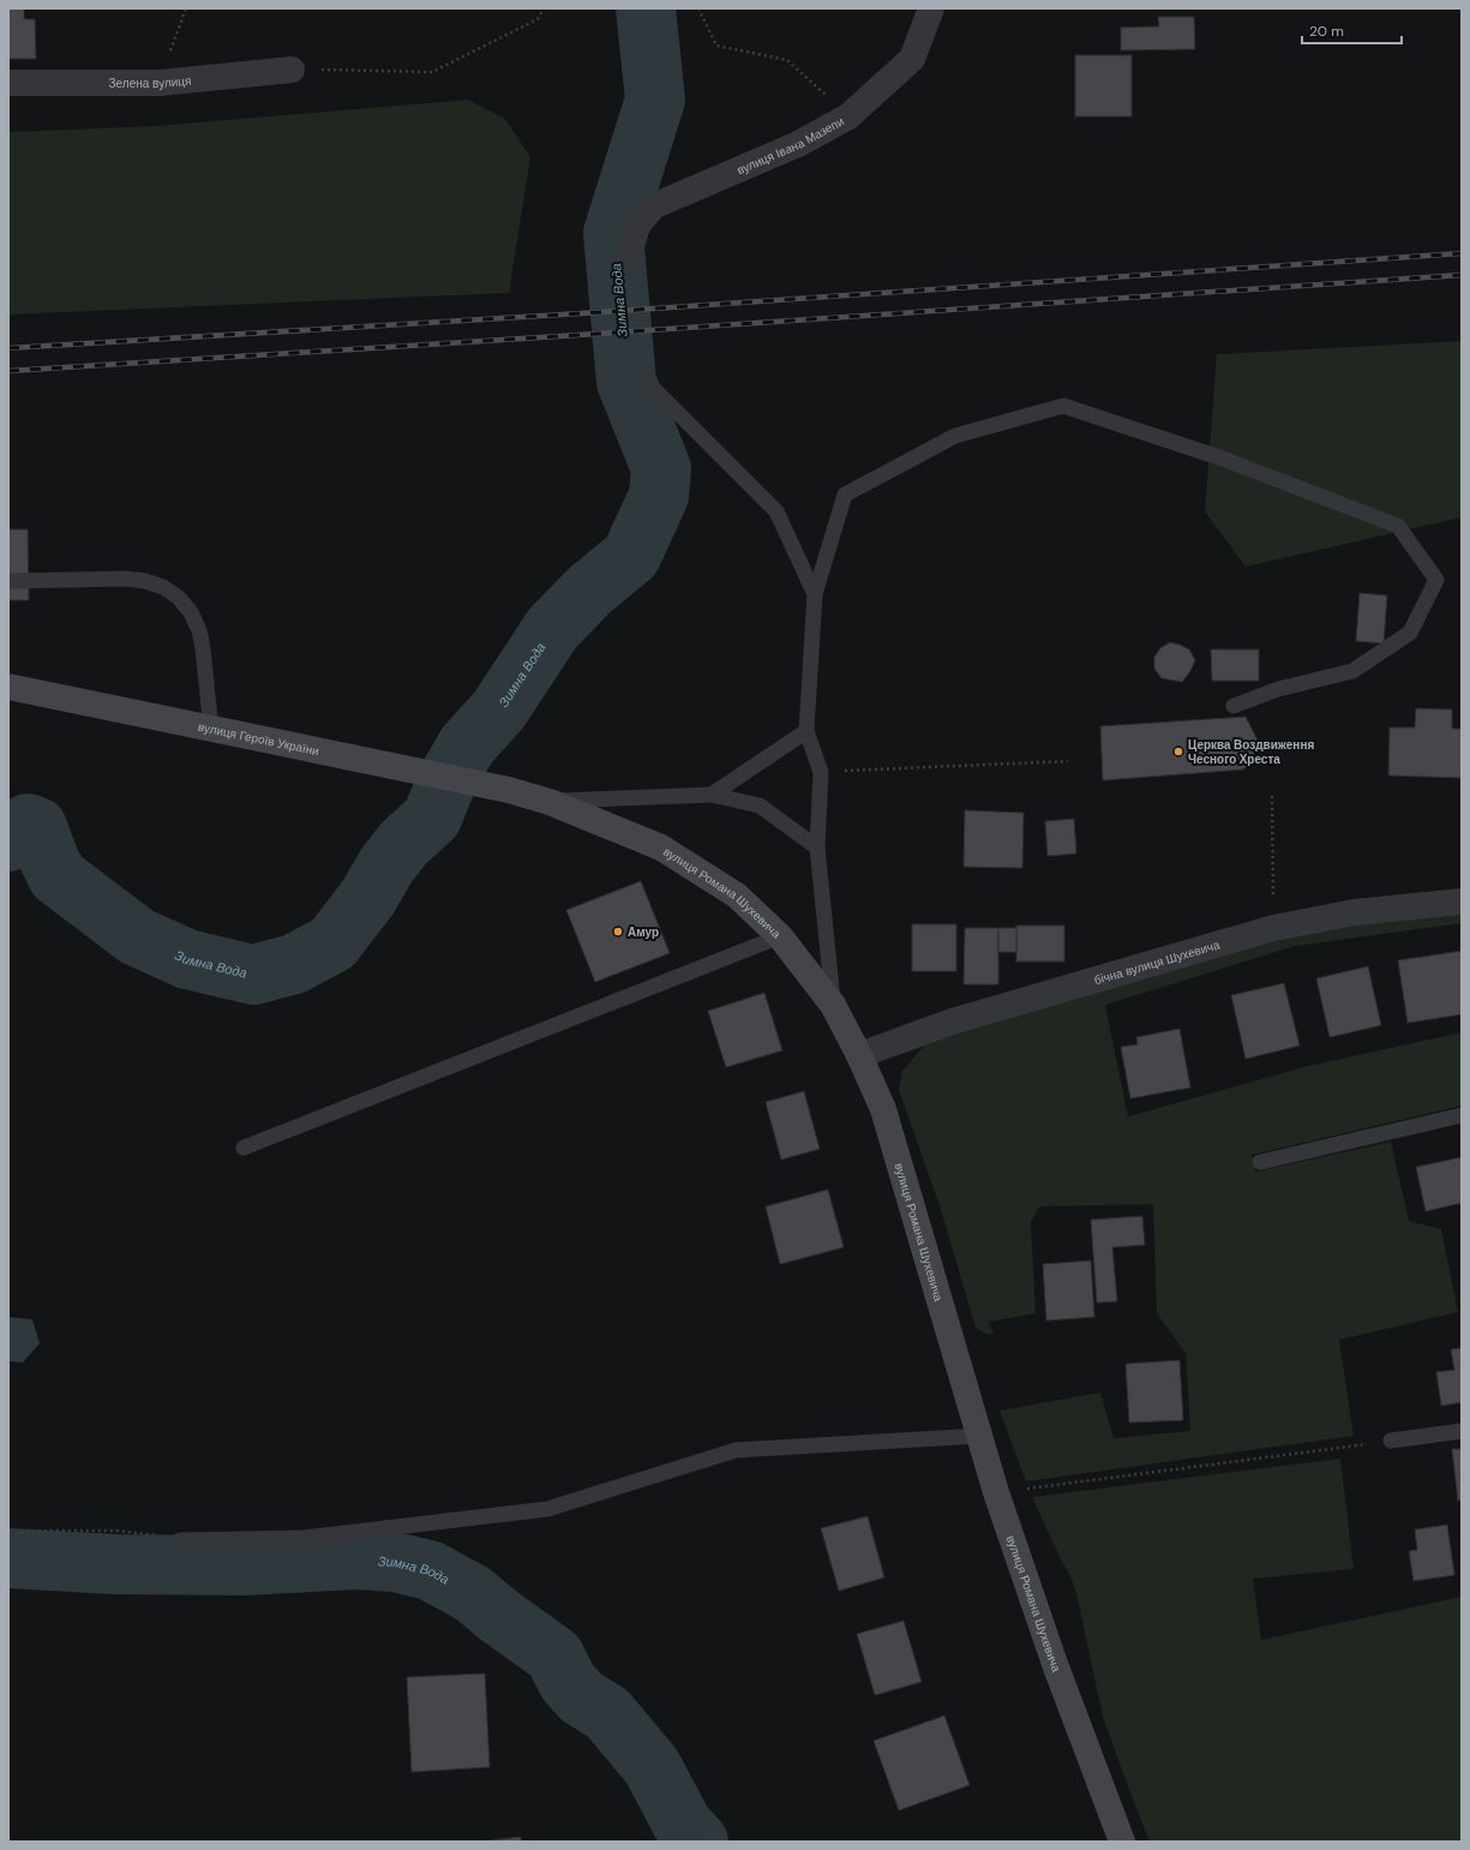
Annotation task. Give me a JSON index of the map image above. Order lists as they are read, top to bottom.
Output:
{
  "streets": {
    "main road": ["вулиця Героїв України", "вулиця Романа Шухевича"],
    "street": ["Зелена вулиця", "вулиця Івана Мазепи", "бічна вулиця Шухевича"]
  },
  "crossings": [
    ["вулиця Героїв України", "вулиця Романа Шухевича"],
    ["вулиця Романа Шухевича", "бічна вулиця Шухевича"]
  ],
  "water": ["Зимна Вода"],
  "places": ["Церква Воздвиження Чесного Хреста", "Амур"],
  "scale_bar": "20 m"
}
